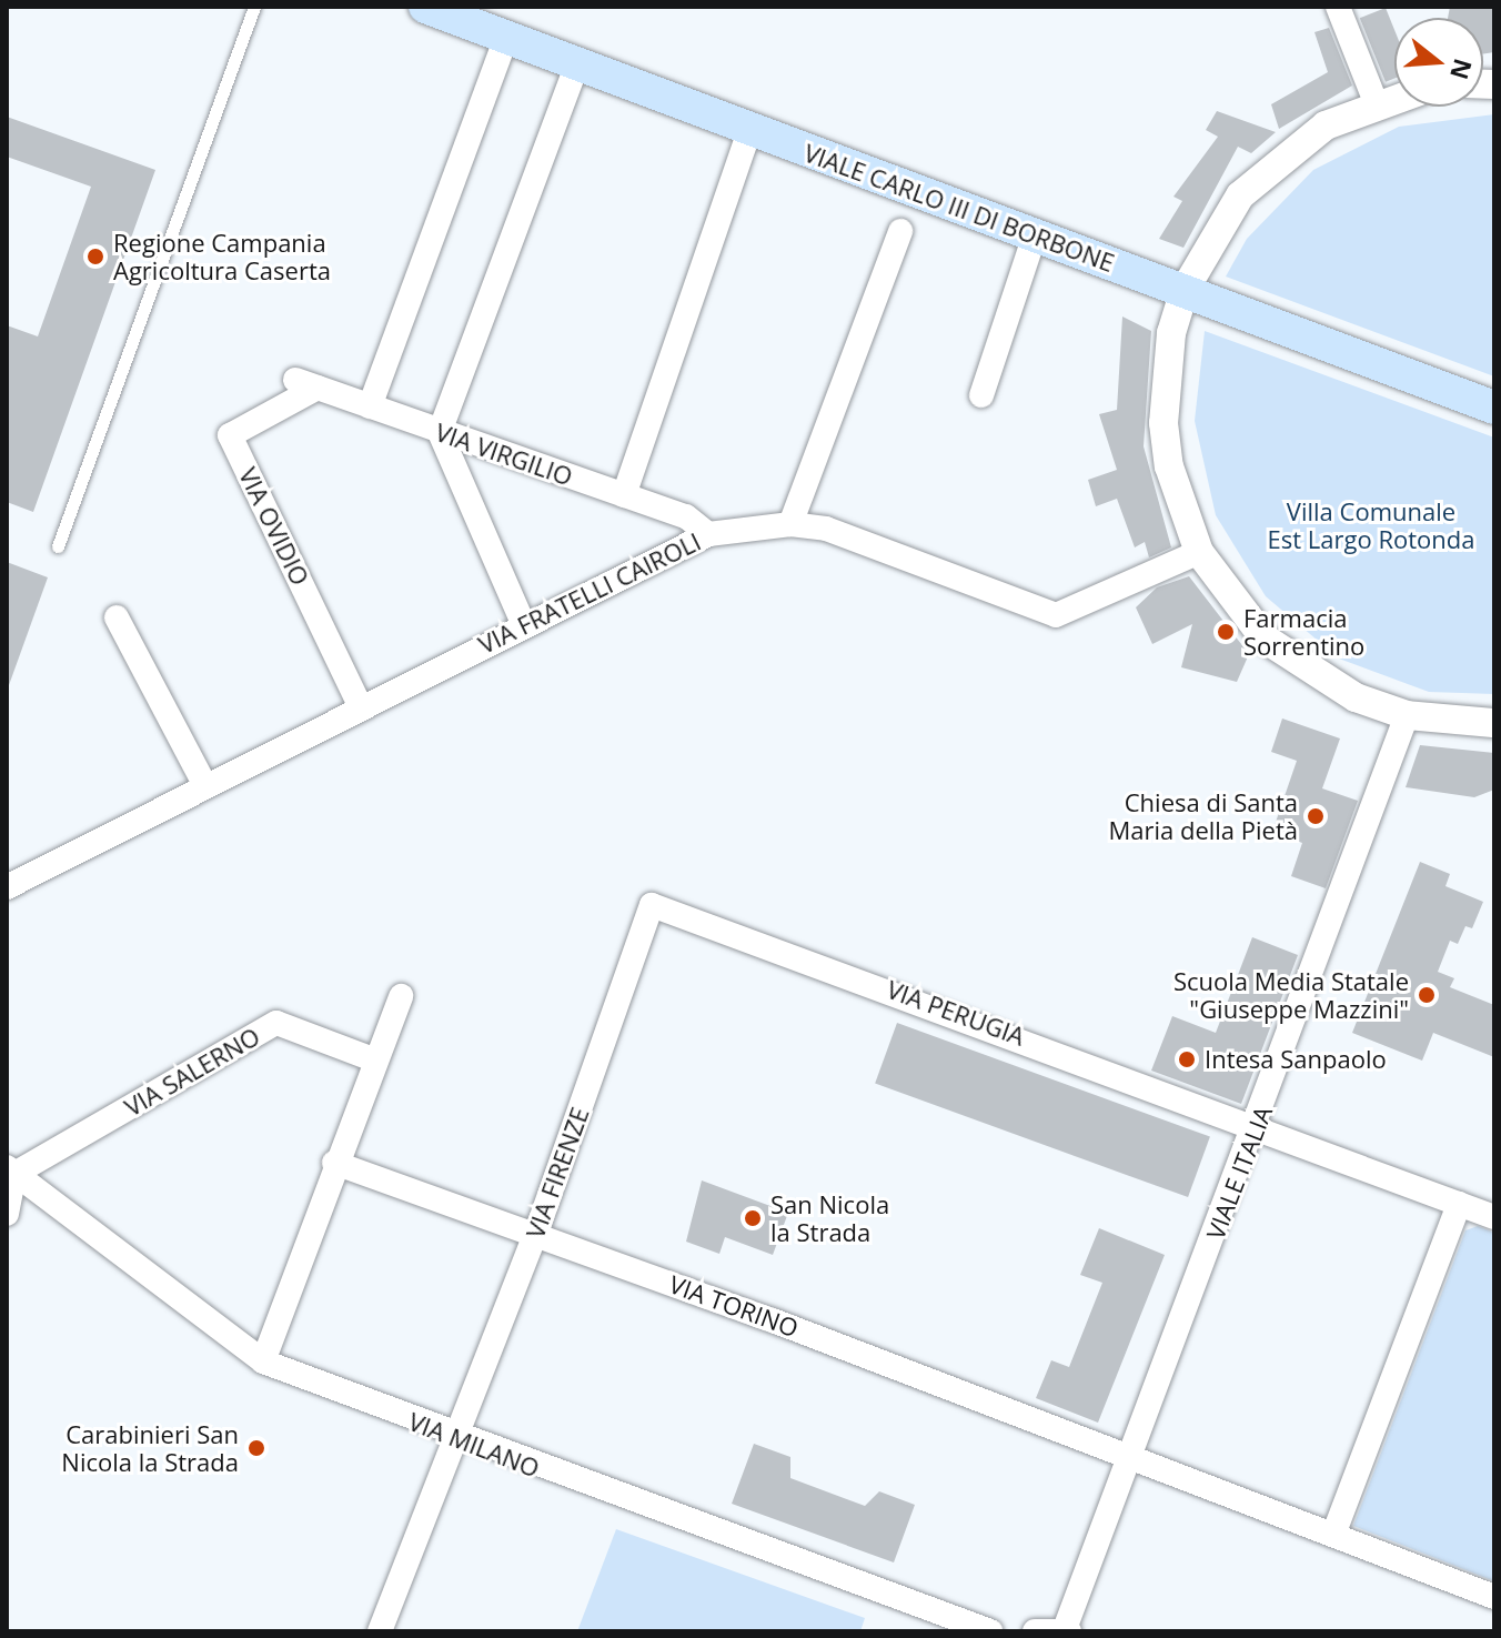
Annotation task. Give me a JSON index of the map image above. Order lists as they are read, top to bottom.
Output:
{
  "streets": {
    "main road": ["VIALE CARLO III DI BORBONE"],
    "street": [
      "VIA VIRGILIO",
      "VIA OVIDIO",
      "VIA FRATELLI CAIROLI",
      "VIA PERUGIA",
      "VIA SALERNO",
      "VIA FIRENZE",
      "VIALE ITALIA",
      "VIA TORINO",
      "VIA MILANO"
    ]
  },
  "crossings": [
    ["VIA VIRGILIO", "VIA OVIDIO"],
    ["VIA VIRGILIO", "VIA FRATELLI CAIROLI"],
    ["VIA OVIDIO", "VIA FRATELLI CAIROLI"],
    ["VIA PERUGIA", "VIA FIRENZE"],
    ["VIA PERUGIA", "VIALE ITALIA"],
    ["VIA SALERNO", "VIA MILANO"],
    ["VIA FIRENZE", "VIA TORINO"],
    ["VIA FIRENZE", "VIA MILANO"],
    ["VIALE ITALIA", "VIA TORINO"]
  ],
  "parks": ["Villa Comunale Est Largo Rotonda"],
  "places": [
    "Regione Campania Agricoltura Caserta",
    "Farmacia Sorrentino",
    "Chiesa di Santa Maria della Pietà",
    "Scuola Media Statale \"Giuseppe Mazzini\"",
    "Intesa Sanpaolo",
    "San Nicola la Strada",
    "Carabinieri San Nicola la Strada"
  ],
  "north": "right"
}
